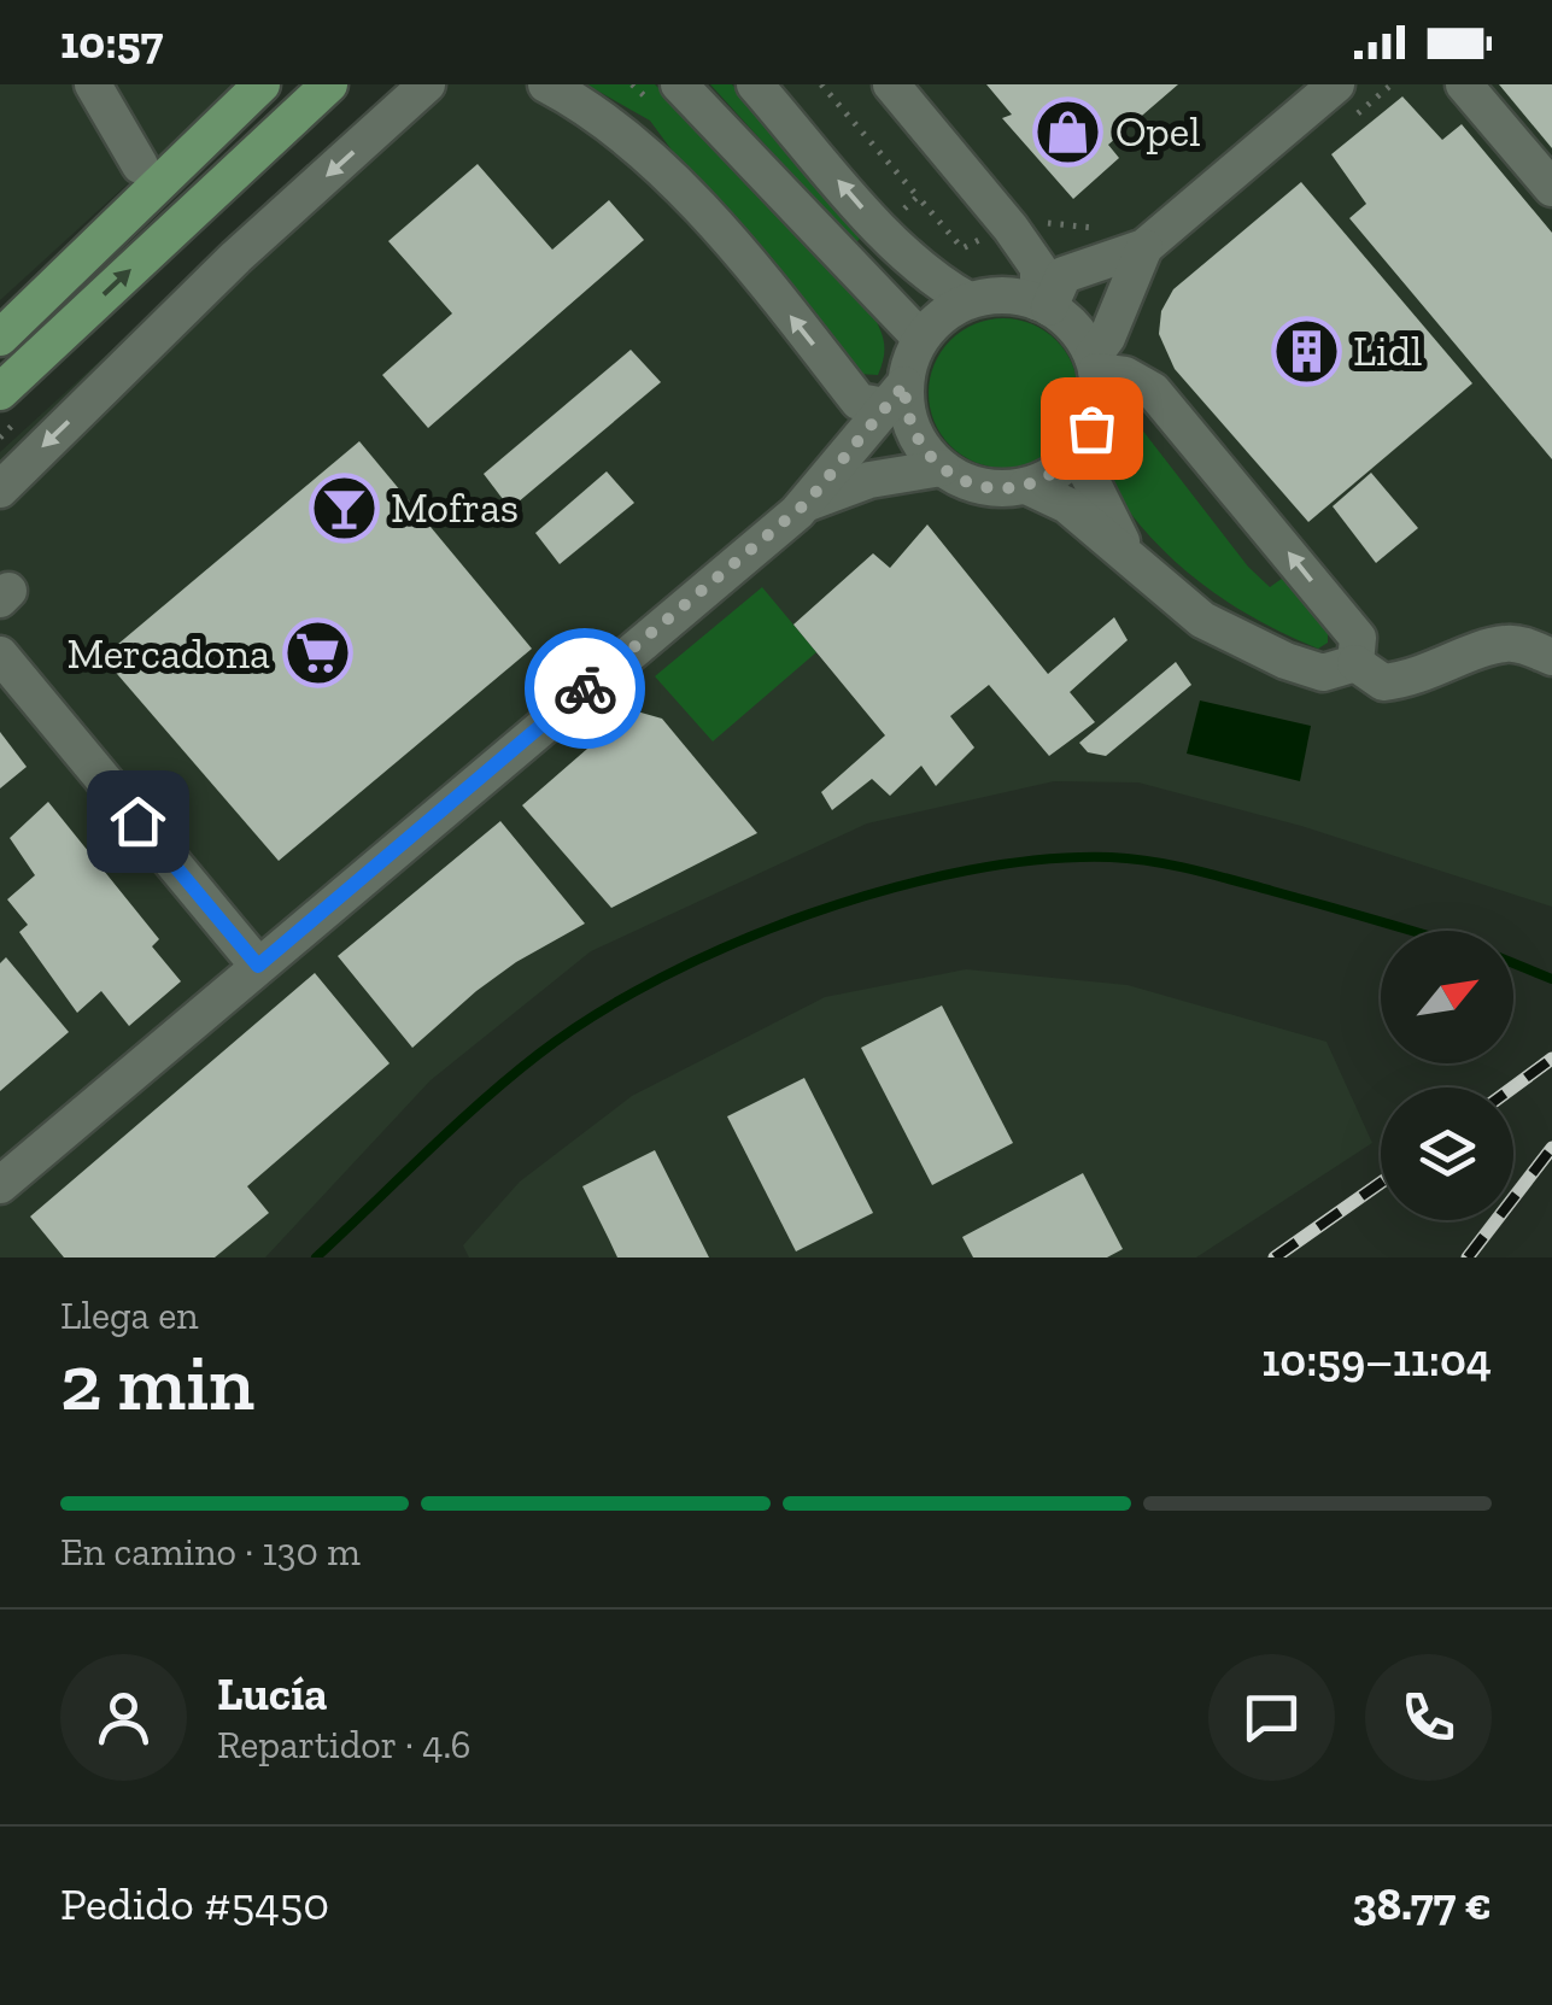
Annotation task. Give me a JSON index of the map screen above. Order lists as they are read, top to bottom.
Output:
{
  "places": {
    "shop": ["Opel"],
    "building": ["Lidl"],
    "bar": ["Mofras"],
    "supermarket": ["Mercadona"]
  },
  "north": "top right",
  "page": {
    "status": "10:57",
    "heading": ["2 min", "Llega en", "10:59–11:04"],
    "panel": [
      "Lucía",
      "Repartidor · 4.6",
      "Pedido #5450",
      "38.77 €"
    ],
    "bar": "En camino · 130 m"
  }
}
